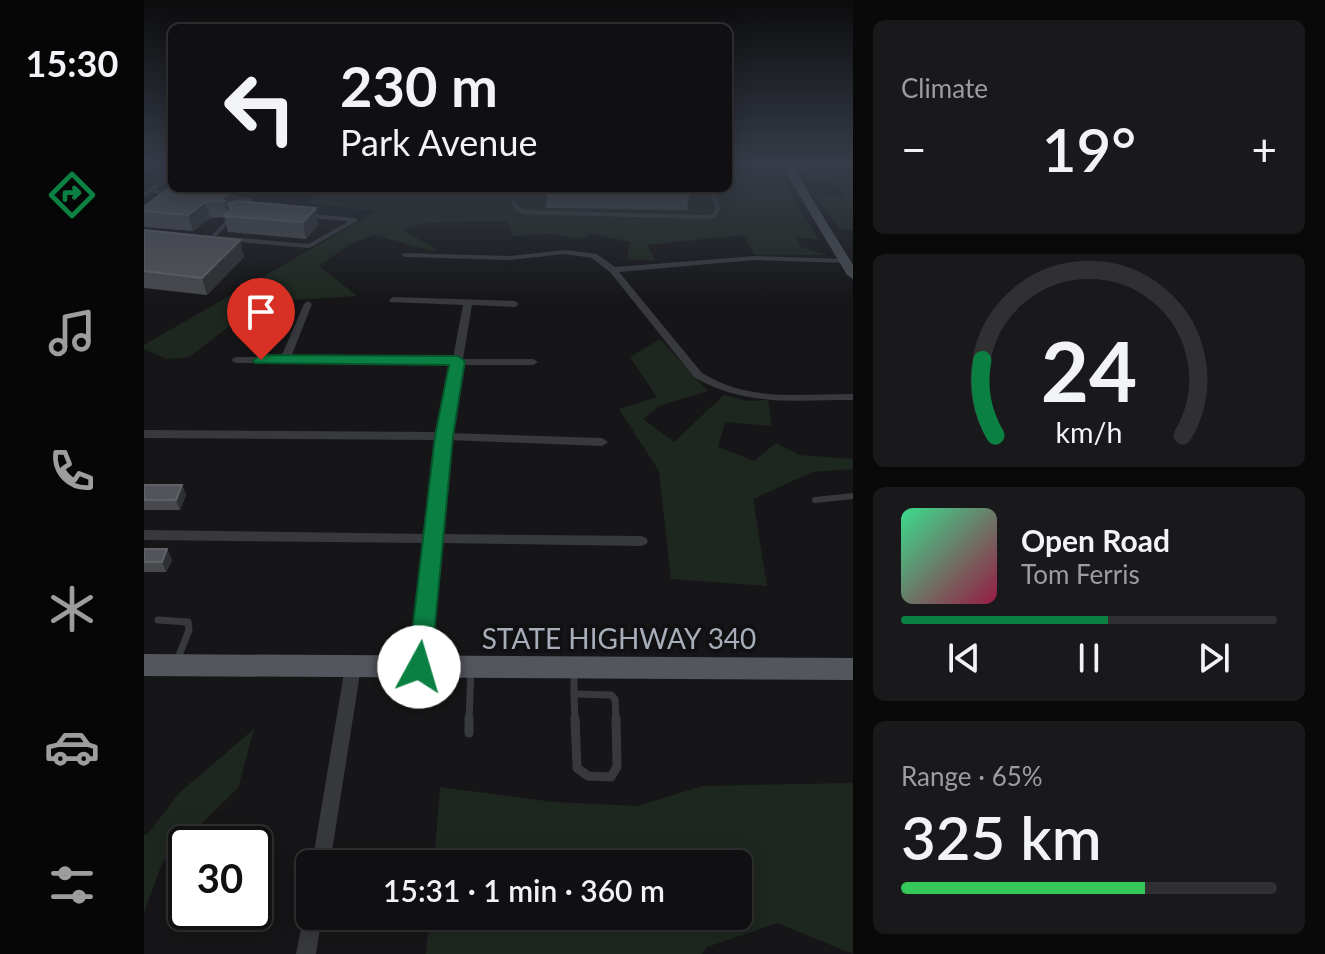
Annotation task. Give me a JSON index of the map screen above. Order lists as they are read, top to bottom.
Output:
{
  "streets": {
    "main road": ["STATE HIGHWAY 340"]
  },
  "page": {
    "tabs": "15:30",
    "tile": [
      "Climate",
      ["Range · 65%", "325 km"]
    ],
    "turn": ["230 m", "Park Avenue"],
    "heat": ["−", "19°", "+"],
    "song": ["Open Road", "Tom Ferris"],
    "limit": "30",
    "trip": "15:31 · 1 min · 360 m",
    "gauge": ["24", "km/h"]
  }
}
